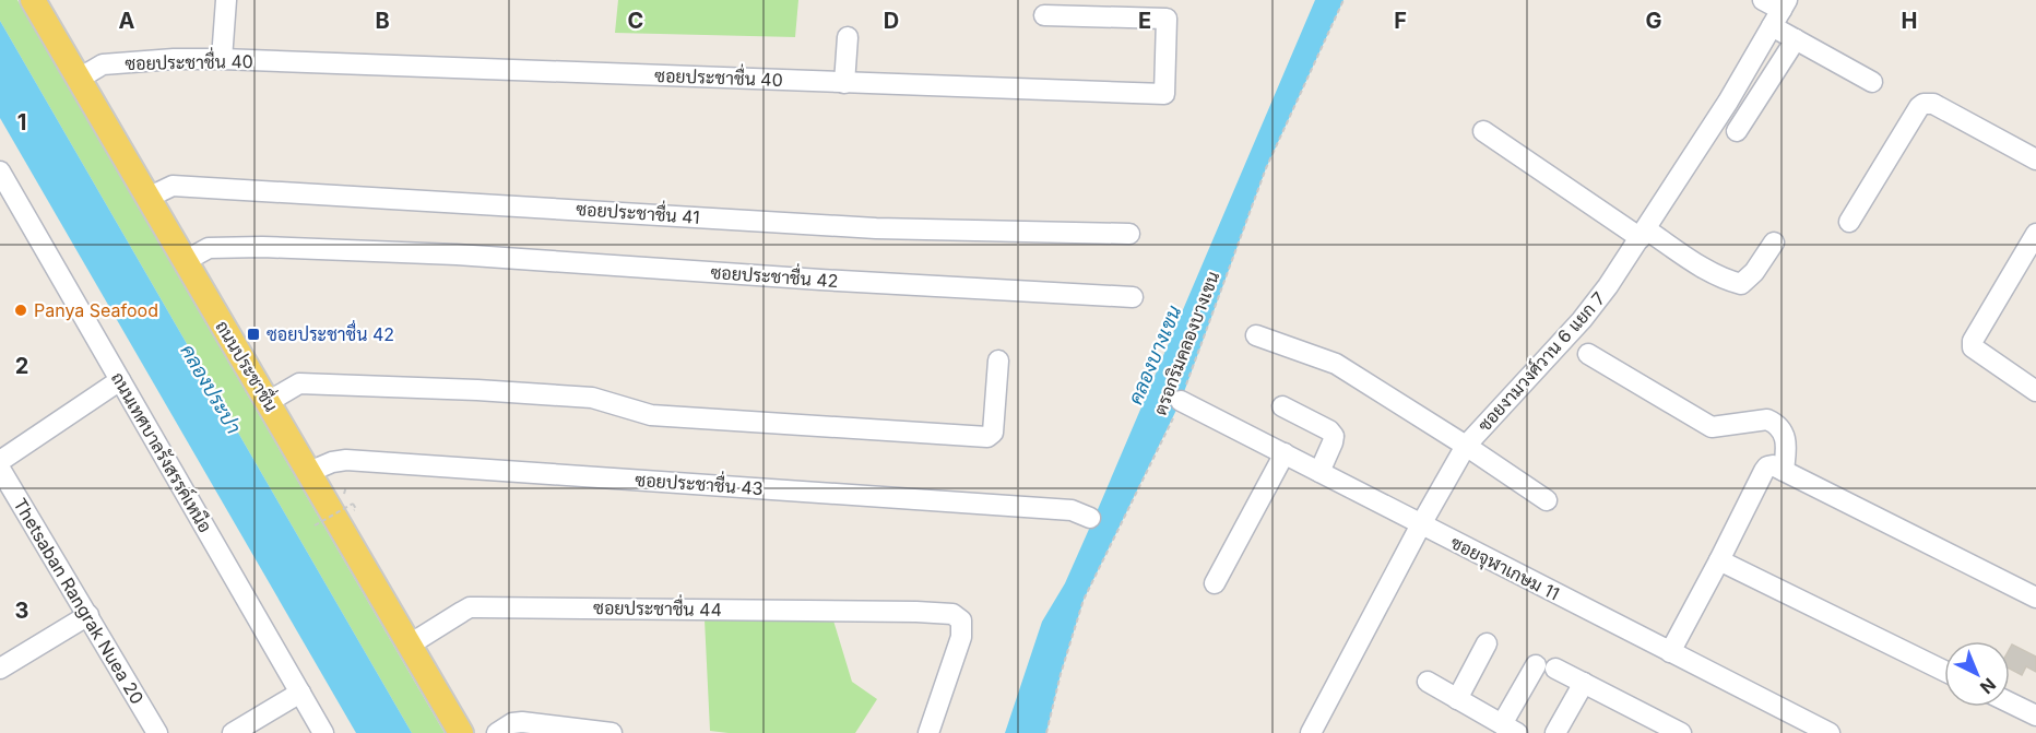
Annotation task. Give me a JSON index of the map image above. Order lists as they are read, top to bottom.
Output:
{
  "streets": {
    "main road": ["ถนนประชาชื่น"],
    "street": [
      "ซอยประชาชื่น 40",
      "ซอยประชาชื่น 41",
      "ซอยประชาชื่น 42",
      "ซอยงามวงศ์วาน 6 แยก 7",
      "ถนนเทศบาลรังสรรค์เหนือ",
      "ซอยประชาชื่น 43",
      "ซอยจุฬาเกษม 11",
      "Thetsaban Rangrak Nuea 20",
      "ซอยประชาชื่น 44"
    ],
    "path": ["ตรอกริมคลองบางเขน"]
  },
  "crossings": [
    ["ซอยประชาชื่น 40", "ถนนประชาชื่น"],
    ["ซอยประชาชื่น 41", "ถนนประชาชื่น"],
    ["ซอยประชาชื่น 42", "ถนนประชาชื่น"],
    ["ตรอกริมคลองบางเขน", "ซอยจุฬาเกษม 11"],
    ["ซอยงามวงศ์วาน 6 แยก 7", "ซอยจุฬาเกษม 11"],
    ["ถนนประชาชื่น", "ซอยประชาชื่น 43"],
    ["ถนนประชาชื่น", "ซอยประชาชื่น 44"]
  ],
  "water": ["คลองบางเขน", "คลองประปา"],
  "places": {
    "other": ["Panya Seafood"],
    "transit": ["ซอยประชาชื่น 42"]
  },
  "north": "bottom right",
  "grid": {
    "columns": [
      "A",
      "B",
      "C",
      "D",
      "E",
      "F",
      "G",
      "H"
    ],
    "rows": ["1", "2", "3"]
  }
}
